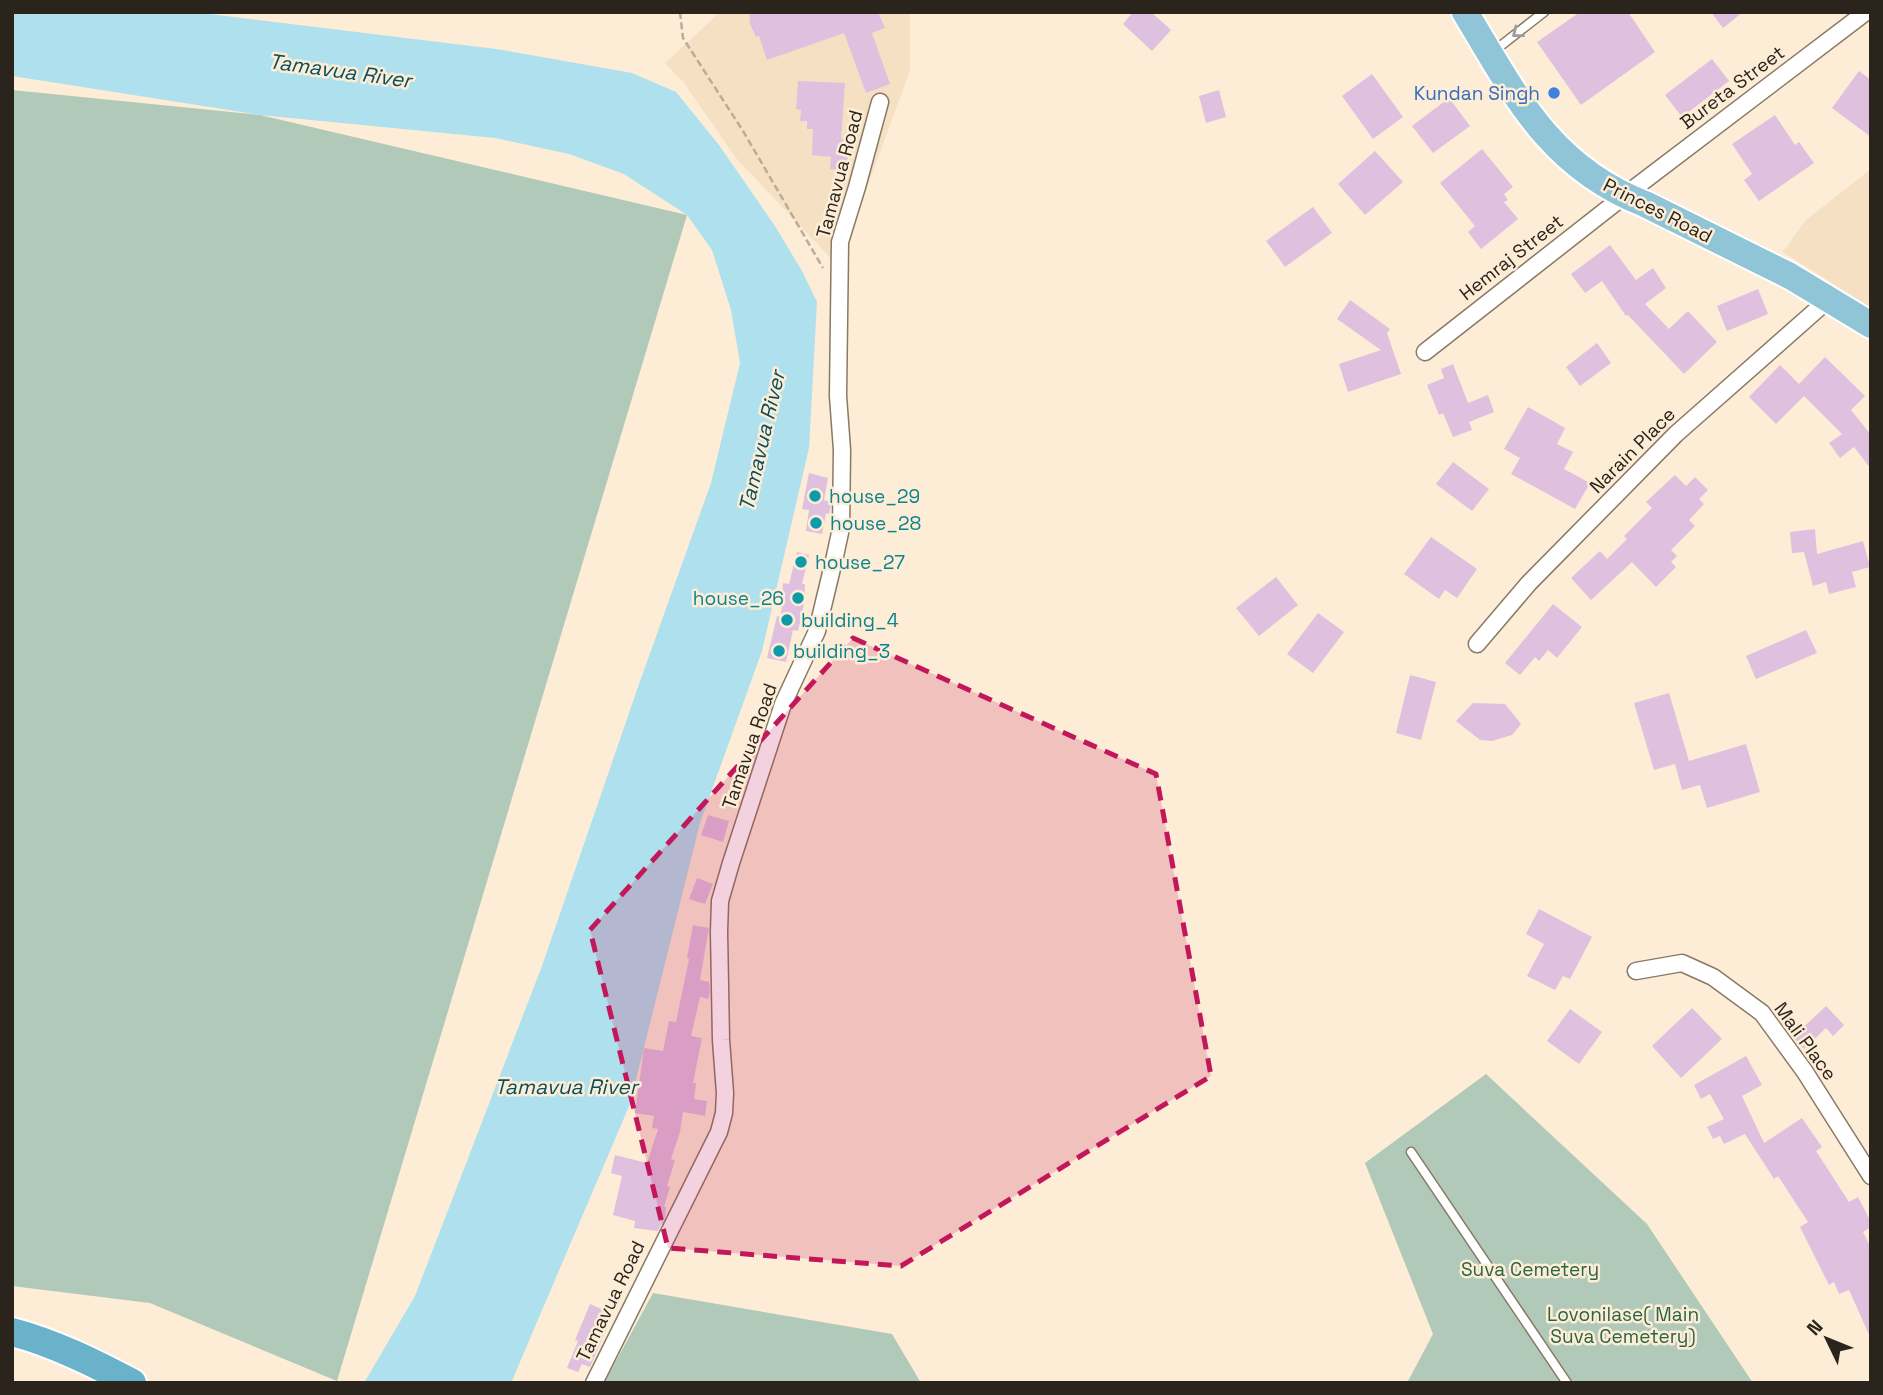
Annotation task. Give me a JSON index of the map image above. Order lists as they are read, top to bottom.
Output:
{
  "streets": {
    "main road": ["Princes Road"],
    "street": [
      "Bureta Street",
      "Tamavua Road",
      "Hemraj Street",
      "Narain Place",
      "Mali Place"
    ]
  },
  "crossings": [
    ["Bureta Street", "Princes Road"],
    ["Bureta Street", "Hemraj Street"],
    ["Princes Road", "Hemraj Street"],
    ["Princes Road", "Narain Place"]
  ],
  "water": ["Tamavua River"],
  "parks": ["Suva Cemetery", "Lovonilase( Main Suva Cemetery)"],
  "places": [
    "Kundan Singh",
    "house_29",
    "house_28",
    "house_27",
    "house_26",
    "building_4",
    "building_3"
  ],
  "north": "top left"
}
